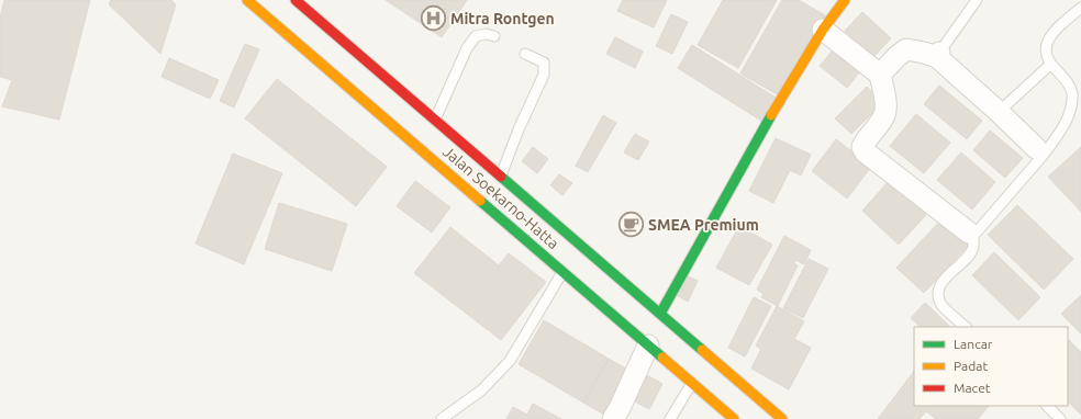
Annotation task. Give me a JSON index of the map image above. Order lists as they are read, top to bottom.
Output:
{
  "streets": {
    "main road": ["Jalan Soekarno-Hatta"]
  },
  "places": {
    "hospital": ["Mitra Rontgen"],
    "cafe": ["SMEA Premium"]
  },
  "legend": ["Lancar", "Padat", "Macet"]
}
